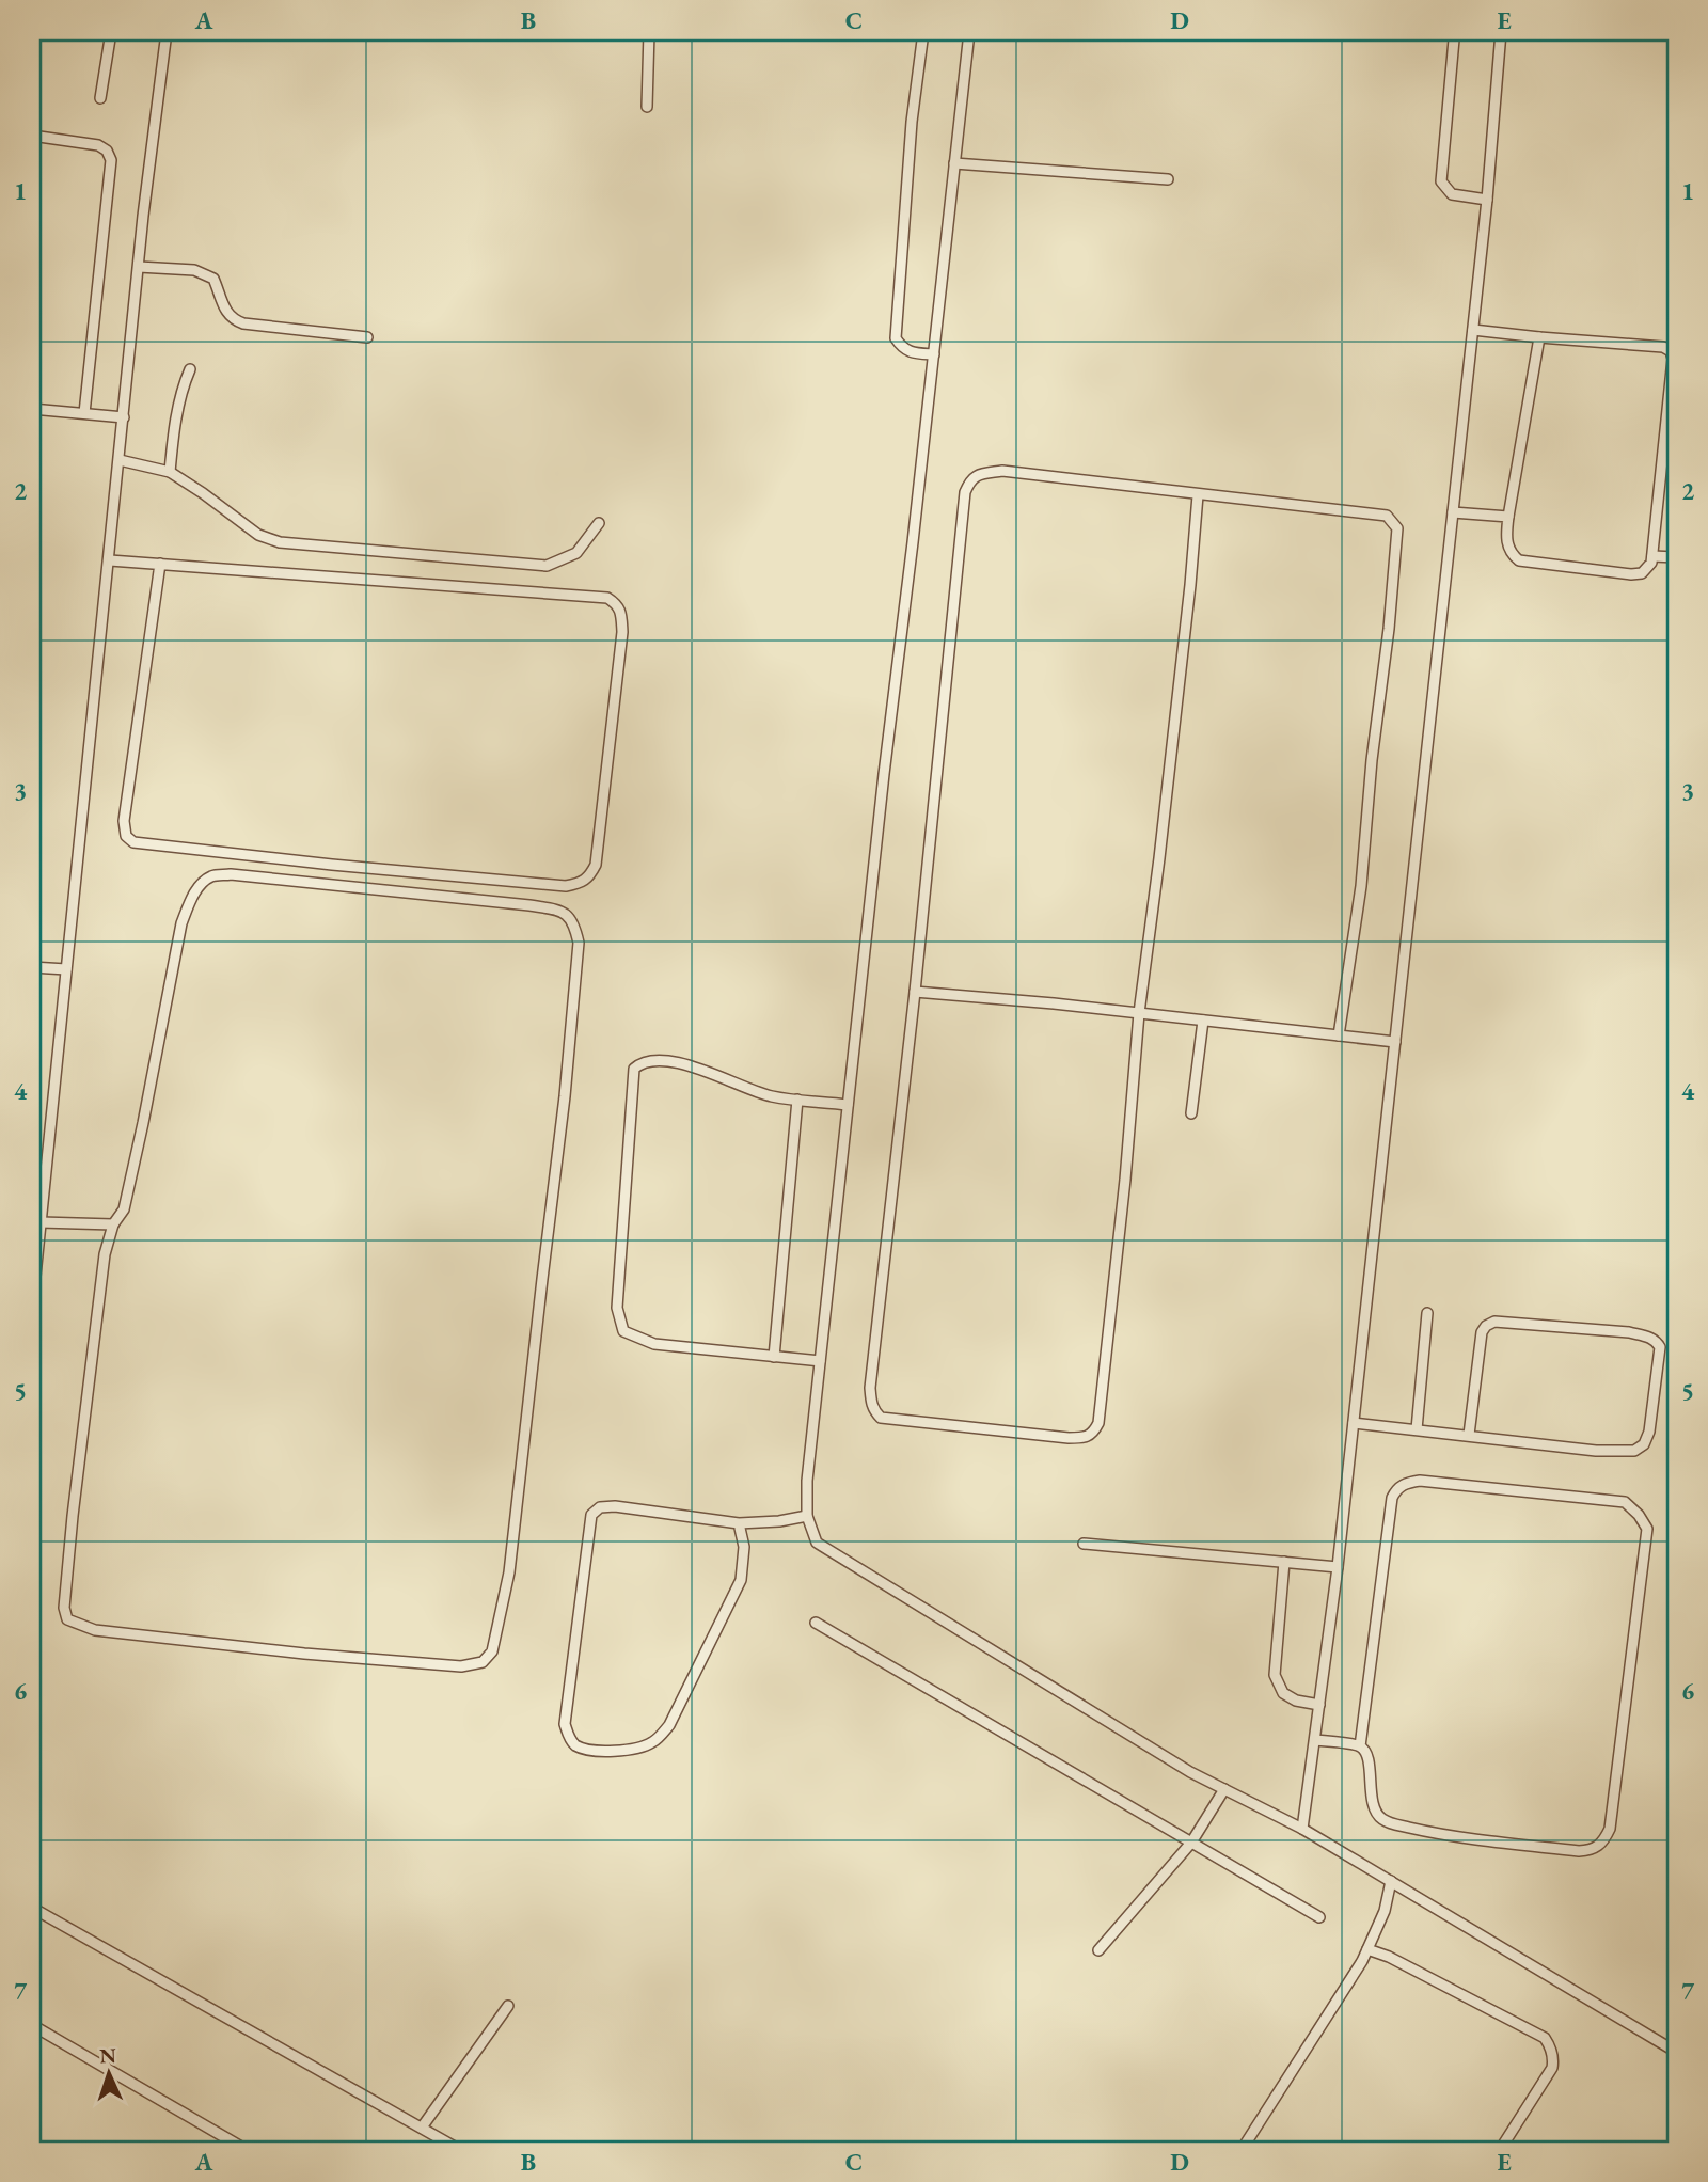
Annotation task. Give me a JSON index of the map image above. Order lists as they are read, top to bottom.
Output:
{
  "north": "top",
  "grid": {
    "columns": [
      "A",
      "B",
      "C",
      "D",
      "E"
    ],
    "rows": [
      "1",
      "2",
      "3",
      "4",
      "5",
      "6",
      "7"
    ]
  }
}
